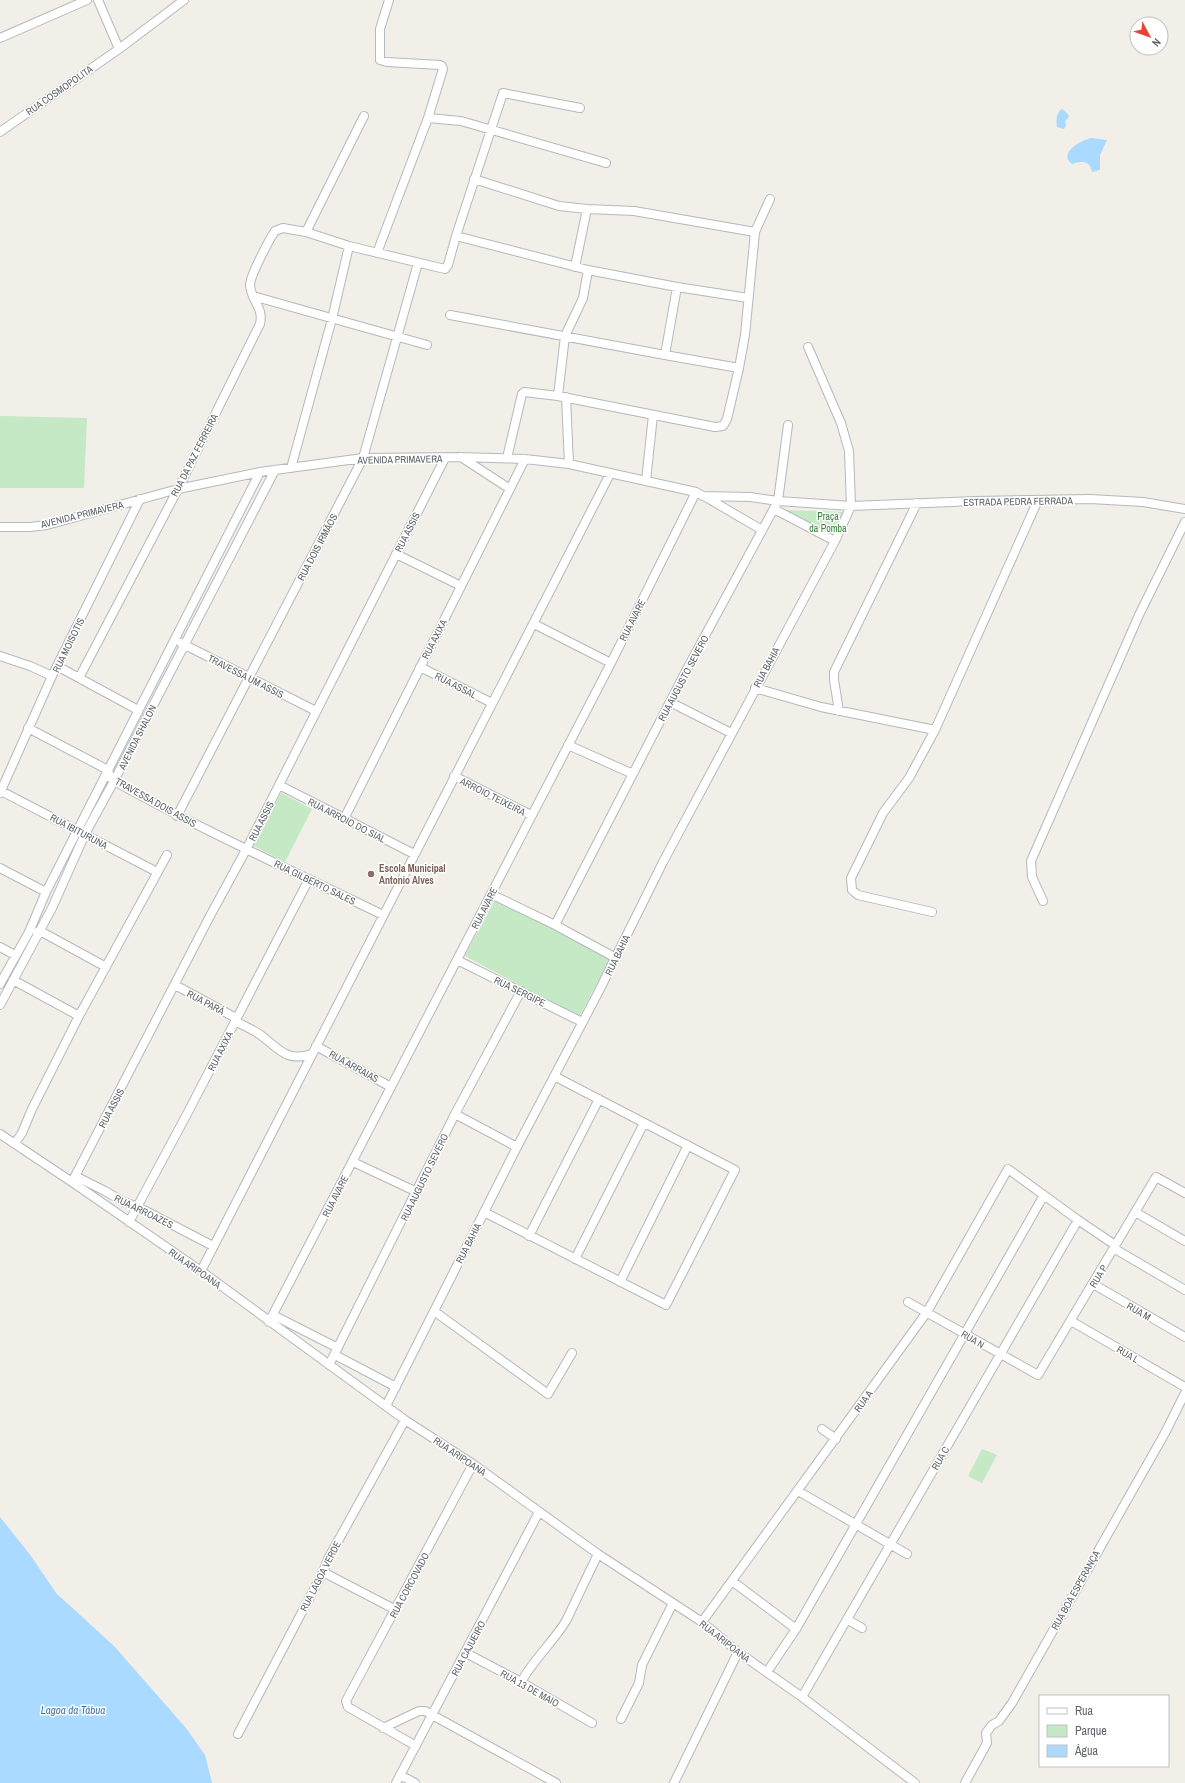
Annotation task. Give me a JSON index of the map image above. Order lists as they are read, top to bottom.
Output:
{
  "streets": {
    "street": [
      "RUA COSMOPOLITA",
      "RUA DA PAZ FERREIRA",
      "AVENIDA PRIMAVERA",
      "ESTRADA PEDRA FERRADA",
      "RUA ASSIS",
      "RUA DOIS IRMÃOS",
      "RUA AVARE",
      "RUA AXIXA",
      "RUA MOISOTIS",
      "RUA BAHIA",
      "TRAVESSA UM ASSIS",
      "RUA AUGUSTO SEVERO",
      "RUA ASSAL",
      "AVENIDA SHALON",
      "ARROIO TEIXEIRA",
      "TRAVESSA DOIS ASSIS",
      "RUA ARROIO DO SIAL",
      "RUA IBITURUNA",
      "RUA GILBERTO SALES",
      "RUA SERGIPE",
      "RUA PARÁ",
      "RUA ARRAIAS",
      "RUA ARROAZES",
      "RUA ARIPOANA",
      "RUA P",
      "RUA M",
      "RUA N",
      "RUA L",
      "RUA A",
      "RUA C",
      "RUA LAGOA VERDE",
      "RUA CORCOVADO",
      "RUA BOA ESPERANÇA",
      "RUA CAJUEIRO",
      "RUA 13 DE MAIO"
    ]
  },
  "crossings": [
    ["RUA DA PAZ FERREIRA", "AVENIDA PRIMAVERA"],
    ["AVENIDA PRIMAVERA", "ESTRADA PEDRA FERRADA"],
    ["AVENIDA PRIMAVERA", "RUA ASSIS"],
    ["AVENIDA PRIMAVERA", "RUA DOIS IRMÃOS"],
    ["AVENIDA PRIMAVERA", "RUA AVARE"],
    ["AVENIDA PRIMAVERA", "RUA AXIXA"],
    ["AVENIDA PRIMAVERA", "RUA MOISOTIS"],
    ["AVENIDA PRIMAVERA", "RUA BAHIA"],
    ["AVENIDA PRIMAVERA", "RUA AUGUSTO SEVERO"],
    ["AVENIDA PRIMAVERA", "AVENIDA SHALON"],
    ["ESTRADA PEDRA FERRADA", "RUA BAHIA"],
    ["RUA ASSIS", "TRAVESSA UM ASSIS"],
    ["RUA ASSIS", "TRAVESSA DOIS ASSIS"],
    ["RUA ASSIS", "RUA ARROIO DO SIAL"],
    ["RUA ASSIS", "RUA GILBERTO SALES"],
    ["RUA ASSIS", "RUA PARÁ"],
    ["RUA ASSIS", "RUA ARROAZES"],
    ["RUA ASSIS", "RUA ARIPOANA"],
    ["RUA DOIS IRMÃOS", "TRAVESSA UM ASSIS"],
    ["RUA DOIS IRMÃOS", "TRAVESSA DOIS ASSIS"],
    ["RUA AVARE", "ARROIO TEIXEIRA"],
    ["RUA AVARE", "RUA SERGIPE"],
    ["RUA AVARE", "RUA ARRAIAS"],
    ["RUA AVARE", "RUA ARIPOANA"],
    ["RUA AXIXA", "RUA ASSAL"],
    ["RUA AXIXA", "RUA ARROIO DO SIAL"],
    ["RUA AXIXA", "RUA GILBERTO SALES"],
    ["RUA AXIXA", "RUA PARÁ"],
    ["RUA AXIXA", "RUA ARROAZES"],
    ["RUA AXIXA", "RUA ARIPOANA"],
    ["RUA MOISOTIS", "TRAVESSA DOIS ASSIS"],
    ["RUA MOISOTIS", "RUA IBITURUNA"],
    ["RUA BAHIA", "RUA SERGIPE"],
    ["RUA BAHIA", "RUA ARIPOANA"],
    ["TRAVESSA UM ASSIS", "AVENIDA SHALON"],
    ["RUA AUGUSTO SEVERO", "RUA SERGIPE"],
    ["RUA AUGUSTO SEVERO", "RUA ARIPOANA"],
    ["AVENIDA SHALON", "TRAVESSA DOIS ASSIS"],
    ["AVENIDA SHALON", "RUA IBITURUNA"],
    ["TRAVESSA DOIS ASSIS", "RUA GILBERTO SALES"],
    ["RUA ARROAZES", "RUA ARIPOANA"],
    ["RUA ARIPOANA", "RUA A"],
    ["RUA ARIPOANA", "RUA C"],
    ["RUA ARIPOANA", "RUA LAGOA VERDE"],
    ["RUA ARIPOANA", "RUA CORCOVADO"],
    ["RUA ARIPOANA", "RUA CAJUEIRO"],
    ["RUA P", "RUA M"],
    ["RUA P", "RUA N"],
    ["RUA P", "RUA L"],
    ["RUA N", "RUA A"],
    ["RUA N", "RUA C"],
    ["RUA CAJUEIRO", "RUA 13 DE MAIO"]
  ],
  "water": ["Lagoa da Tábua"],
  "parks": ["Praça da Pomba"],
  "places": ["Escola Municipal Antonio Alves"],
  "legend": ["Rua", "Parque", "Água"],
  "north": "bottom right"
}
